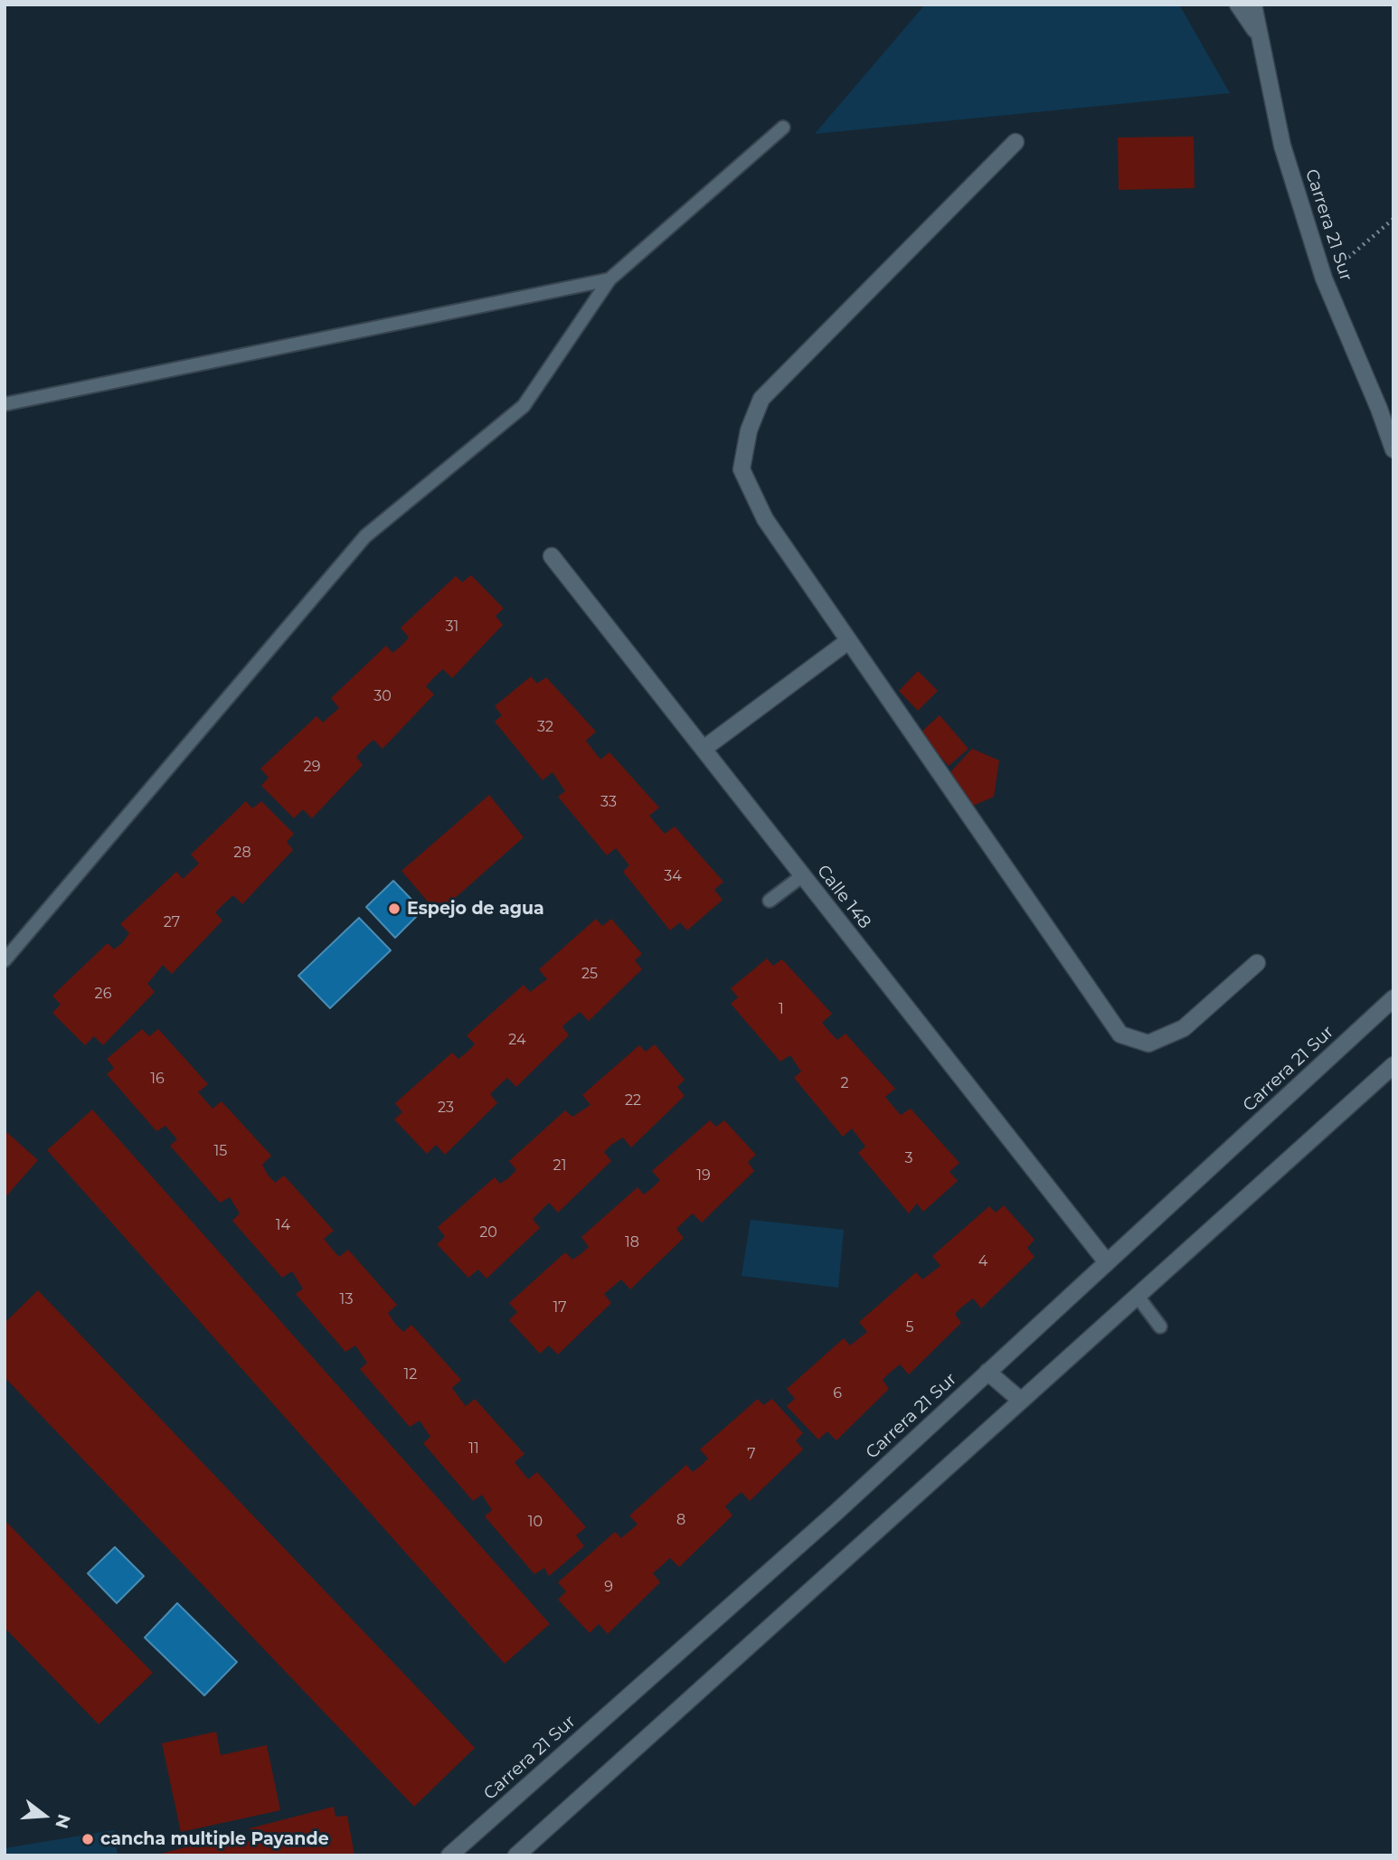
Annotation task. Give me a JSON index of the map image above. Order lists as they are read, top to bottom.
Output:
{
  "streets": {
    "street": ["Carrera 21 Sur", "Calle 148"]
  },
  "crossings": [
    ["Carrera 21 Sur", "Calle 148"]
  ],
  "places": ["Espejo de agua", "cancha multiple Payande"],
  "house_numbers": [
    "31",
    "30",
    "32",
    "29",
    "33",
    "28",
    "34",
    "27",
    "25",
    "26",
    "1",
    "24",
    "16",
    "2",
    "22",
    "23",
    "15",
    "3",
    "21",
    "19",
    "14",
    "20",
    "18",
    "4",
    "13",
    "17",
    "5",
    "12",
    "6",
    "11",
    "7",
    "8",
    "10",
    "9"
  ],
  "north": "right"
}
